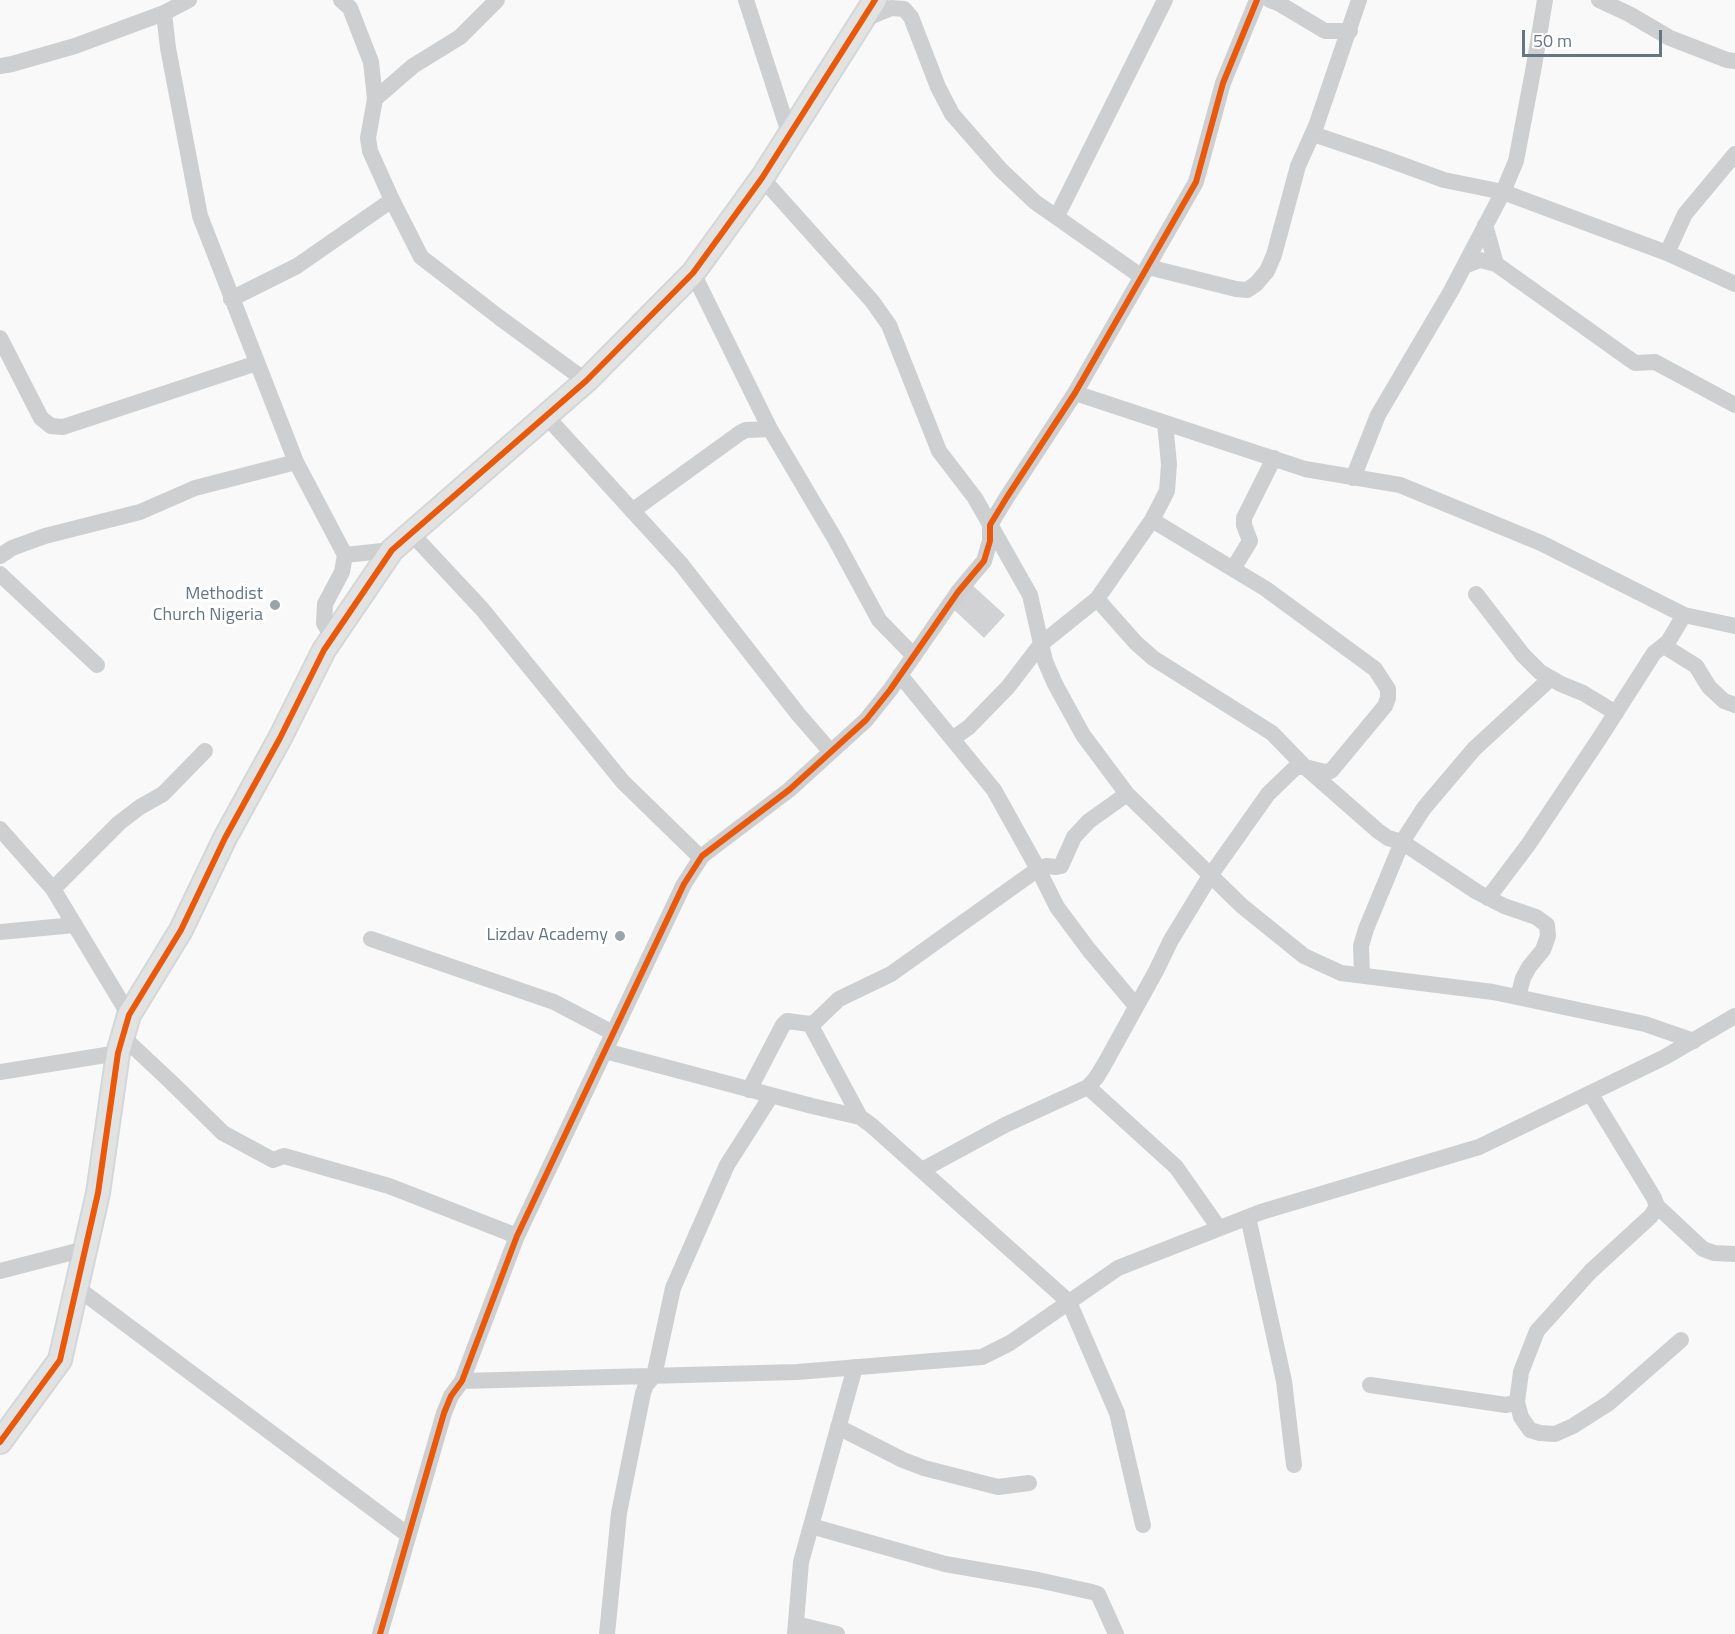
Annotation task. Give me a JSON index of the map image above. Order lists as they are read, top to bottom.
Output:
{
  "places": ["Methodist Church Nigeria", "Lizdav Academy"],
  "scale_bar": "50 m"
}
